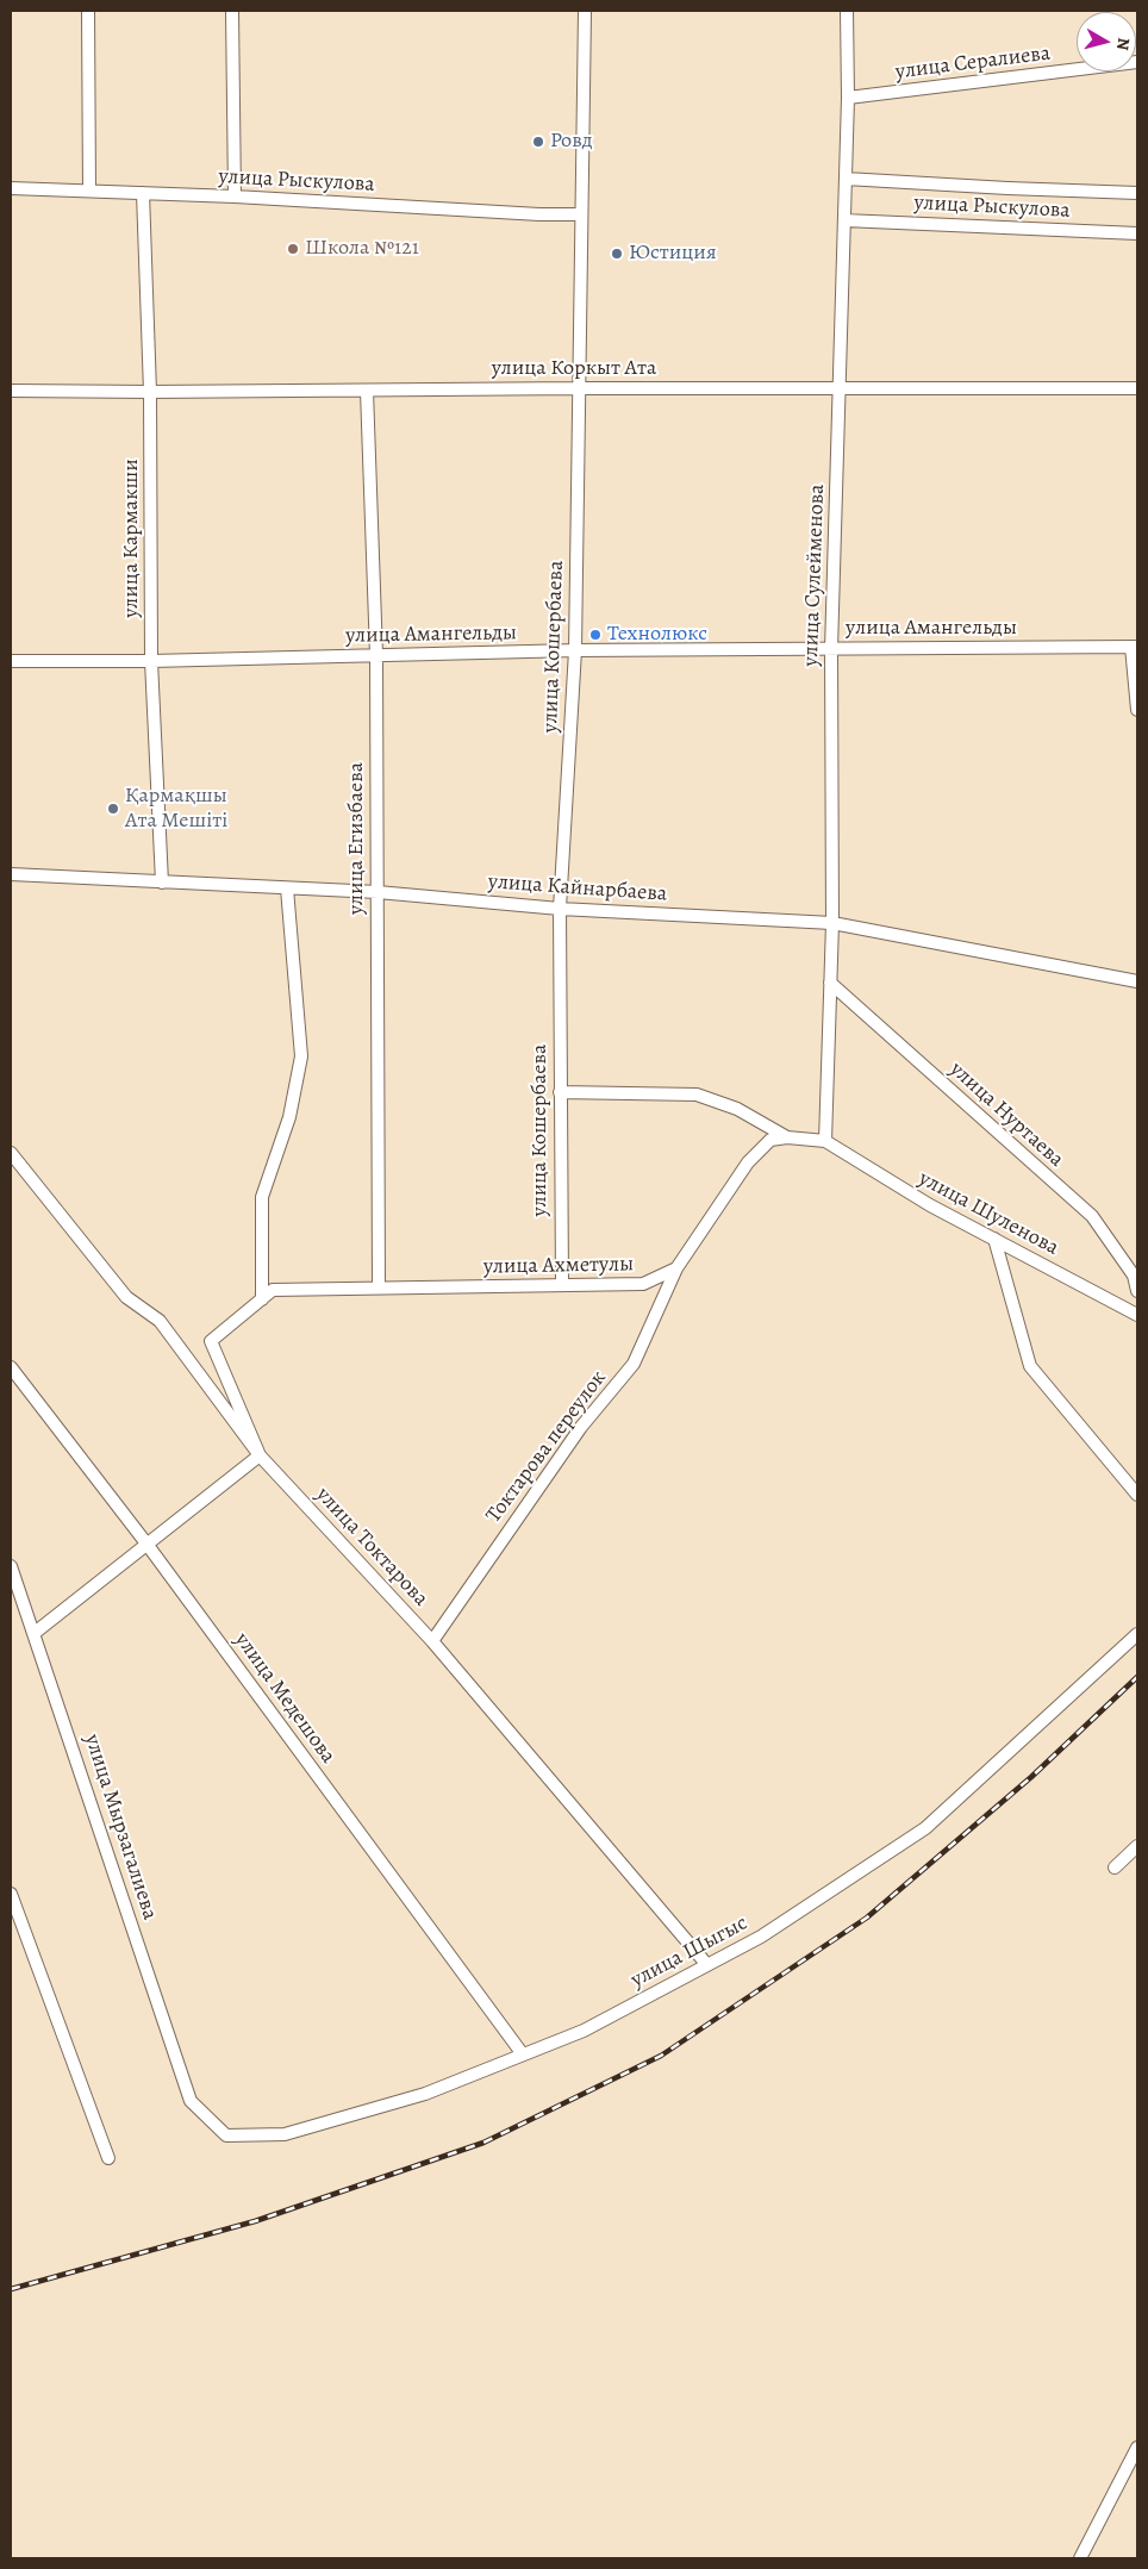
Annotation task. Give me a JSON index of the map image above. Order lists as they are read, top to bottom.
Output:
{
  "streets": {
    "street": [
      "улица Сералиева",
      "улица Рыскулова",
      "улица Коркыт Ата",
      "улица Кармакши",
      "улица Сулейменова",
      "улица Амангельды",
      "улица Кошербаева",
      "улица Егизбаева",
      "улица Кайнарбаева",
      "улица Нуртаева",
      "улица Шуленова",
      "улица Ахметулы",
      "Токтарова переулок",
      "улица Токтарова",
      "улица Медешова",
      "улица Мырзагалиева",
      "улица Шыгыс"
    ]
  },
  "crossings": [
    ["улица Сералиева", "улица Сулейменова"],
    ["улица Рыскулова", "улица Кармакши"],
    ["улица Рыскулова", "улица Сулейменова"],
    ["улица Рыскулова", "улица Кошербаева"],
    ["улица Коркыт Ата", "улица Кармакши"],
    ["улица Коркыт Ата", "улица Сулейменова"],
    ["улица Коркыт Ата", "улица Кошербаева"],
    ["улица Коркыт Ата", "улица Егизбаева"],
    ["улица Кармакши", "улица Амангельды"],
    ["улица Кармакши", "улица Кайнарбаева"],
    ["улица Сулейменова", "улица Амангельды"],
    ["улица Сулейменова", "улица Кайнарбаева"],
    ["улица Сулейменова", "улица Нуртаева"],
    ["улица Сулейменова", "улица Шуленова"],
    ["улица Амангельды", "улица Кошербаева"],
    ["улица Амангельды", "улица Егизбаева"],
    ["улица Кошербаева", "улица Кайнарбаева"],
    ["улица Кошербаева", "улица Ахметулы"],
    ["улица Егизбаева", "улица Кайнарбаева"],
    ["улица Егизбаева", "улица Ахметулы"],
    ["улица Ахметулы", "Токтарова переулок"],
    ["улица Ахметулы", "улица Токтарова"],
    ["Токтарова переулок", "улица Токтарова"],
    ["улица Токтарова", "улица Шыгыс"],
    ["улица Медешова", "улица Шыгыс"],
    ["улица Мырзагалиева", "улица Шыгыс"]
  ],
  "places": [
    "Ровд",
    "Школа №121",
    "Юстиция",
    "Технолюкс",
    "Қармақшы Ата Мешіті"
  ],
  "north": "right"
}
